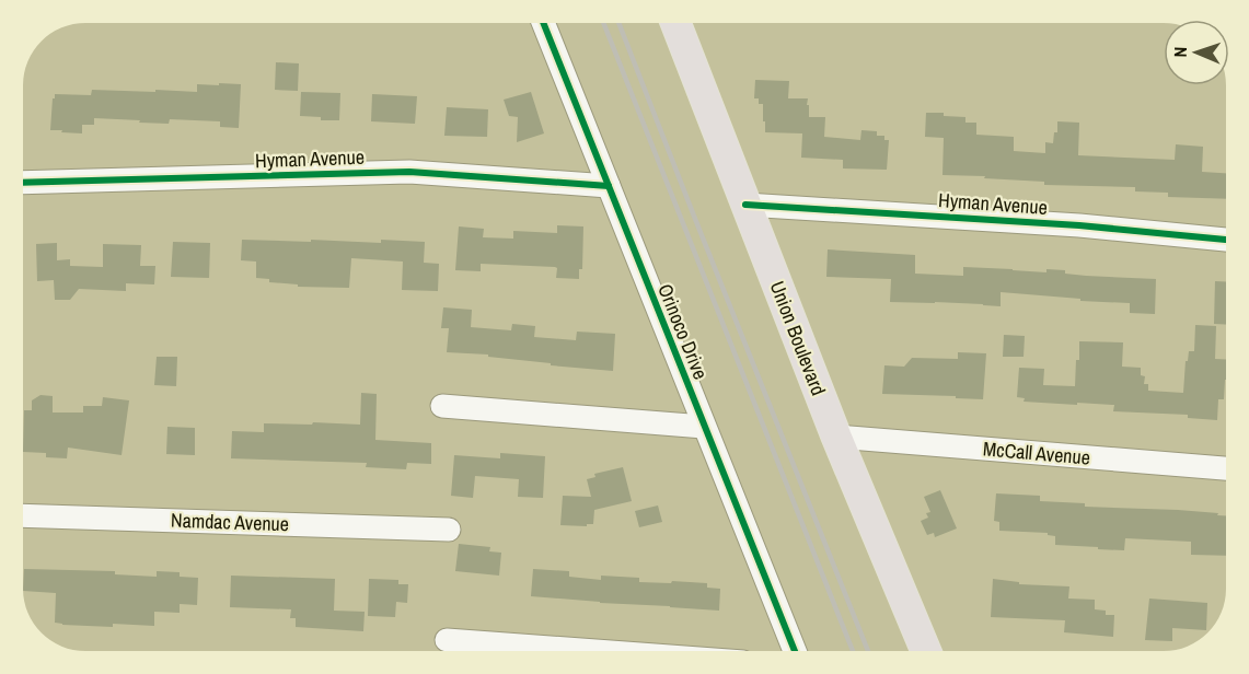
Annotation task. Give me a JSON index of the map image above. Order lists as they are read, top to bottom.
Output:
{
  "streets": {
    "main road": ["Union Boulevard"],
    "street": [
      "Hyman Avenue",
      "Orinoco Drive",
      "McCall Avenue",
      "Namdac Avenue"
    ]
  },
  "crossings": [
    ["Hyman Avenue", "Orinoco Drive"],
    ["Hyman Avenue", "Union Boulevard"],
    ["Union Boulevard", "McCall Avenue"]
  ],
  "north": "left"
}
